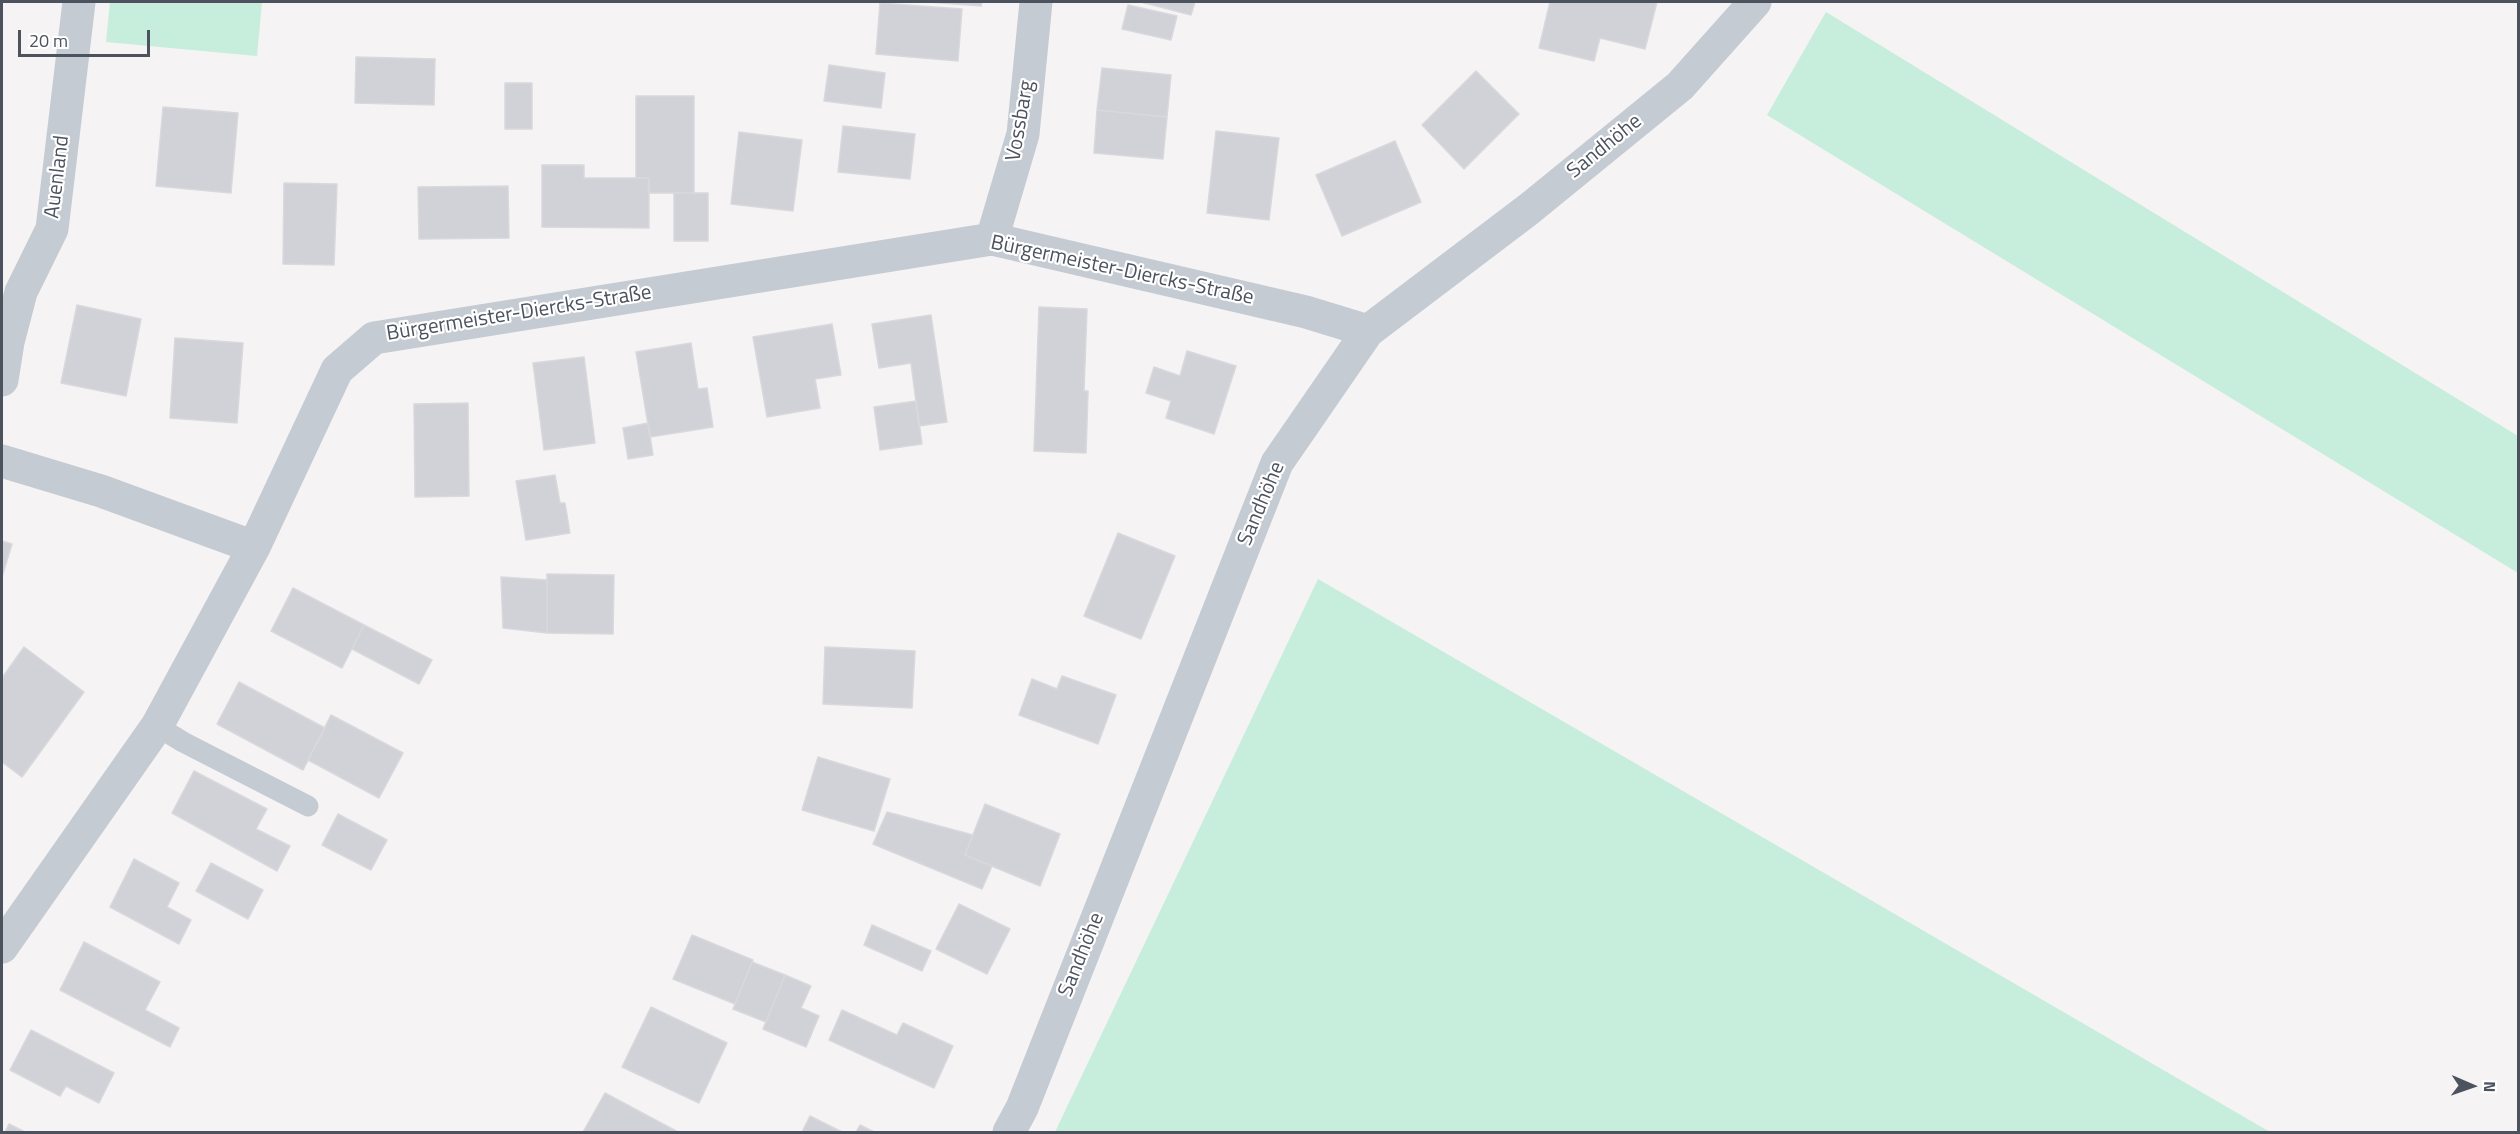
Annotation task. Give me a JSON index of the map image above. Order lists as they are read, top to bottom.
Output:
{
  "streets": {
    "street": [
      "Vossbarg",
      "Sandhöhe",
      "Auenland",
      "Bürgermeister-Diercks-Straße"
    ]
  },
  "crossings": [
    ["Vossbarg", "Bürgermeister-Diercks-Straße"],
    ["Sandhöhe", "Bürgermeister-Diercks-Straße"]
  ],
  "scale_bar": "20 m",
  "north": "right"
}
